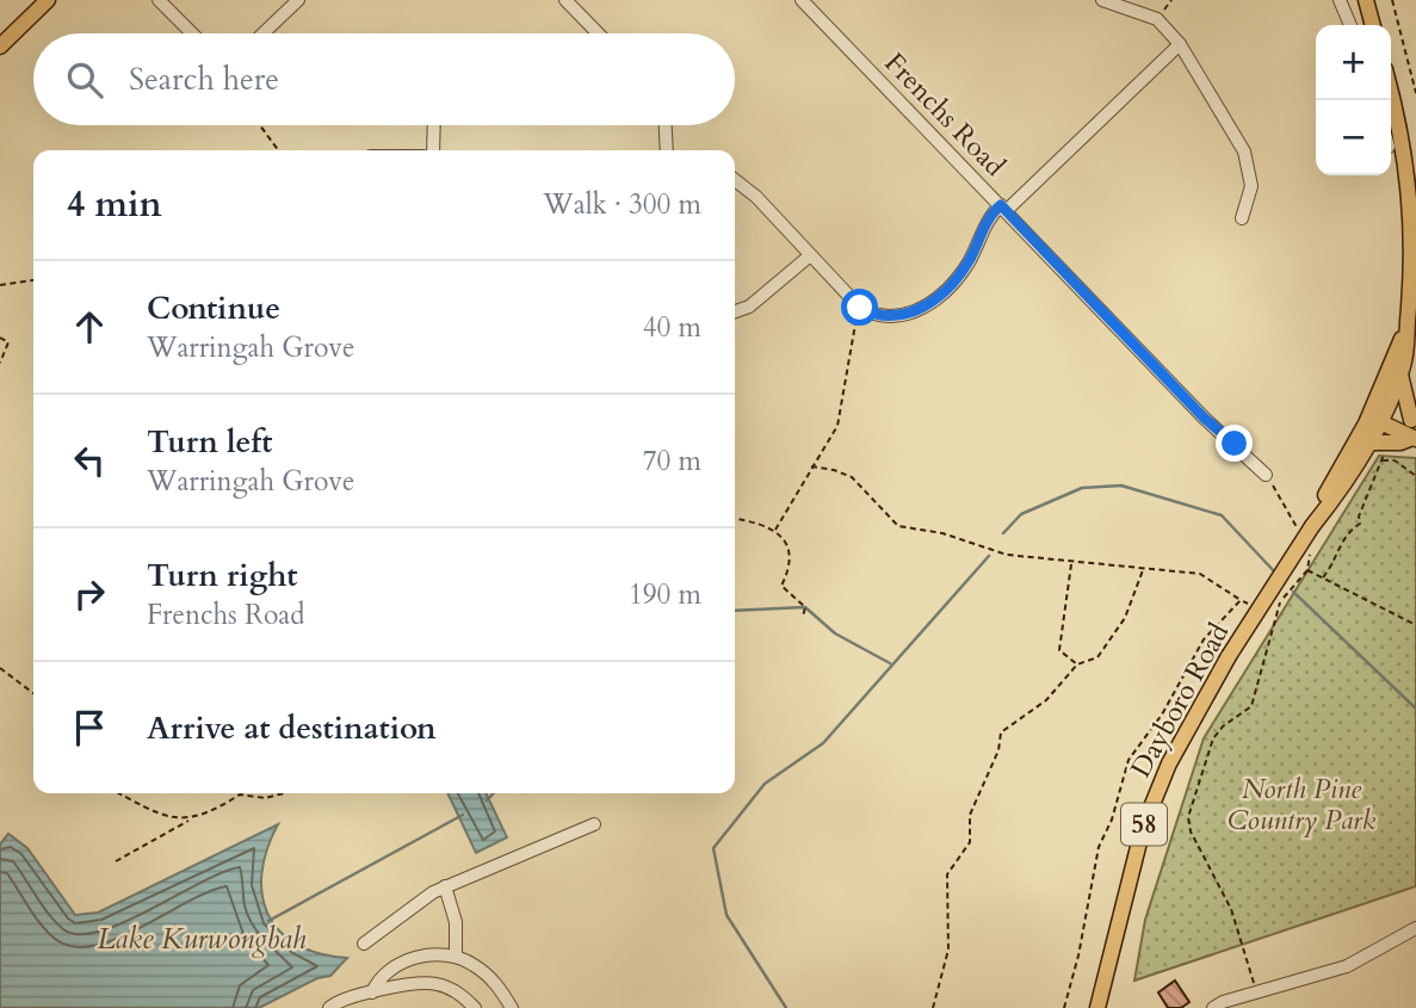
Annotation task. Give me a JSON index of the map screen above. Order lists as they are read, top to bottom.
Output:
{
  "streets": {
    "main road": ["Dayboro Road", "58"],
    "street": ["Frenchs Road"]
  },
  "water": ["Lake Kurwongbah"],
  "parks": ["North Pine Country Park"],
  "page": {
    "map_buttons": ["+", "−"],
    "search": "Search here",
    "heading": ["4 min", "Walk · 300 m"],
    "list": [
      ["Continue", "Warringah Grove", "40 m"],
      ["Turn left", "Warringah Grove", "70 m"],
      ["Turn right", "Frenchs Road", "190 m"],
      "Arrive at destination"
    ]
  }
}
